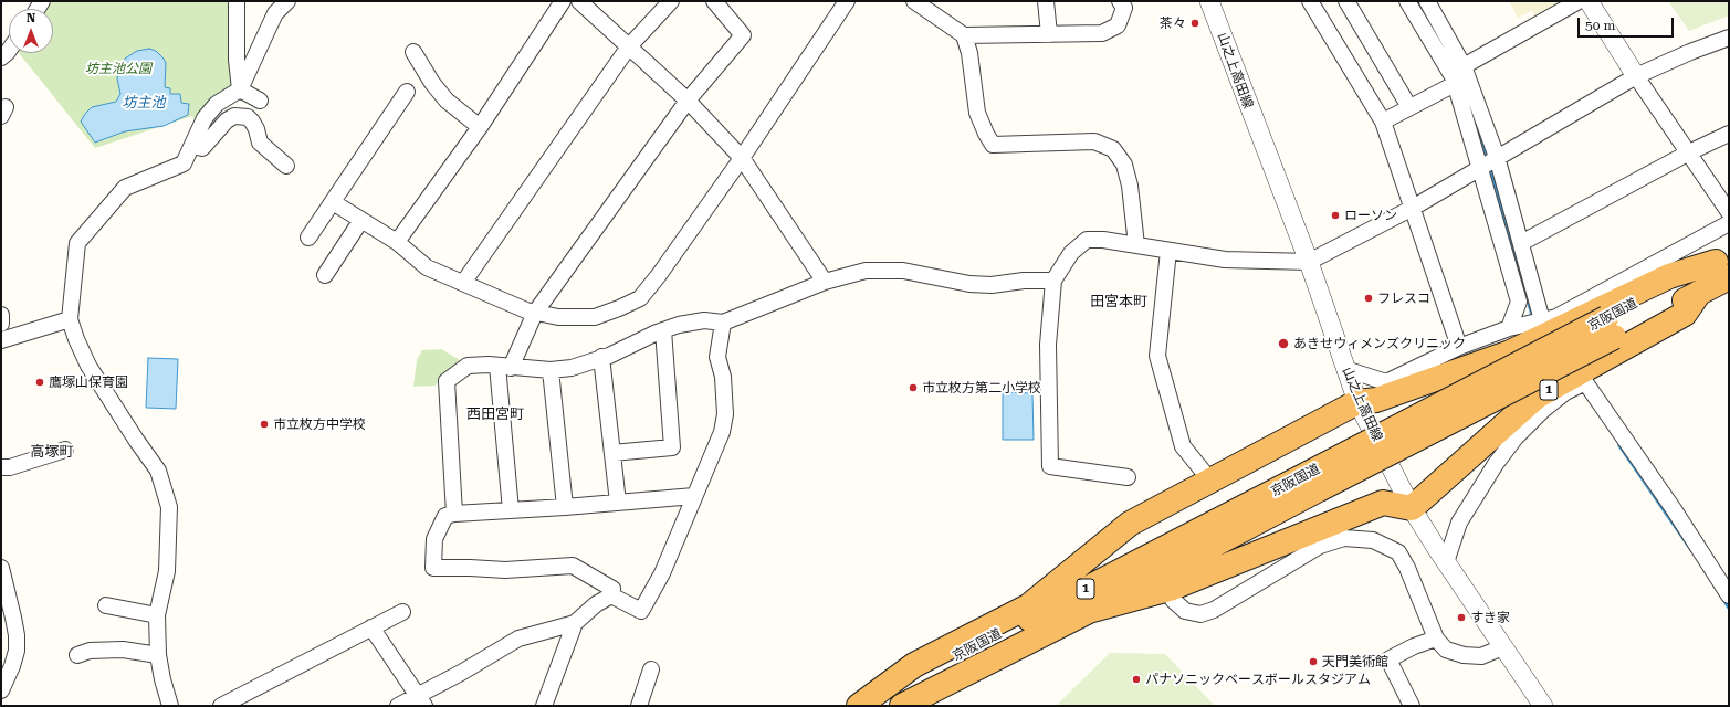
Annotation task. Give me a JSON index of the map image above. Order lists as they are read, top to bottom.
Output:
{
  "streets": {
    "highway": ["京阪国道", "1"],
    "street": ["山之上高田線"]
  },
  "crossings": [
    ["山之上高田線", "1"],
    ["京阪国道", "1"]
  ],
  "districts": ["田宮本町", "西田宮町", "高塚町"],
  "water": ["坊主池"],
  "parks": ["坊主池公園"],
  "places": [
    "茶々",
    "ローソン",
    "フレスコ",
    "あきせウィメンズクリニック",
    "鷹塚山保育園",
    "市立枚方第二小学校",
    "市立枚方中学校",
    "すき家",
    "天門美術館",
    "パナソニックベースボールスタジアム"
  ],
  "scale_bar": "50 m",
  "north": "top"
}
